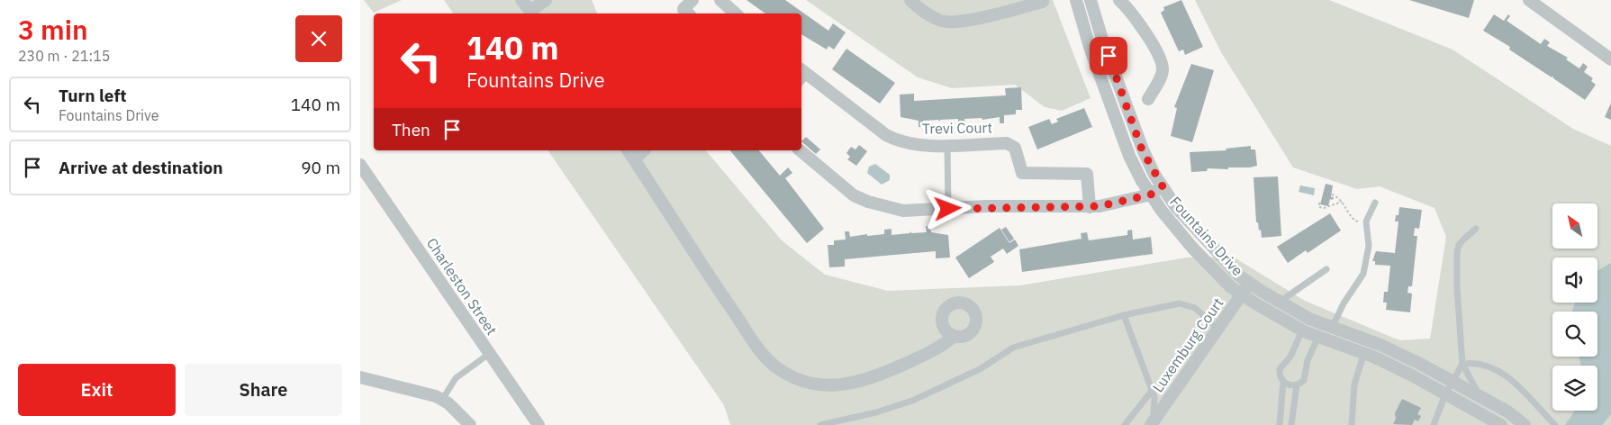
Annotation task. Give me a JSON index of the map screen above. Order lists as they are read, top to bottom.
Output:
{
  "streets": {
    "street": [
      "Trevi Court",
      "Fountains Drive",
      "Charleston Street",
      "Luxemburg Court"
    ]
  },
  "crossings": [
    ["Fountains Drive", "Luxemburg Court"]
  ],
  "north": "top left",
  "page": {
    "heading": ["3 min", "230 m · 21:15"],
    "turn": ["140 m", "Fountains Drive"],
    "list": [
      {
        "name": "Turn left",
        "note": "Fountains Drive",
        "value": "140 m"
      },
      {
        "name": "Arrive at destination",
        "value": "90 m"
      }
    ],
    "then": "Then",
    "buttons": ["Exit", "Share"]
  }
}
